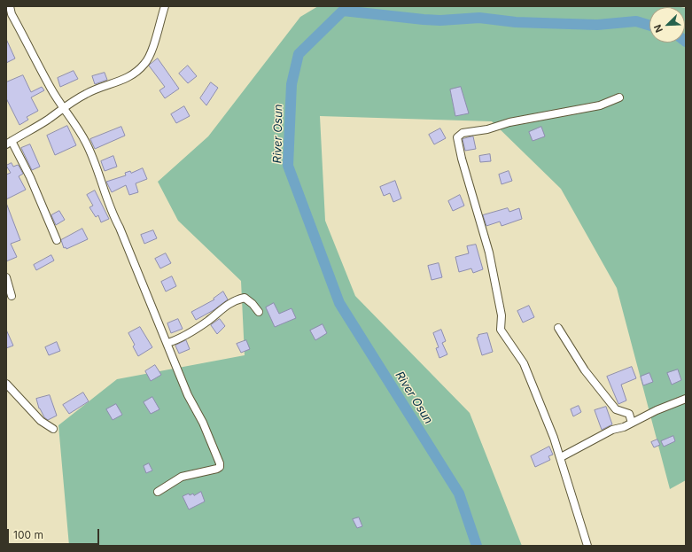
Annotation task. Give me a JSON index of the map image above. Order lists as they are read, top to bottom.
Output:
{
  "water": ["River Osun"],
  "scale_bar": "100 m",
  "north": "bottom left"
}
